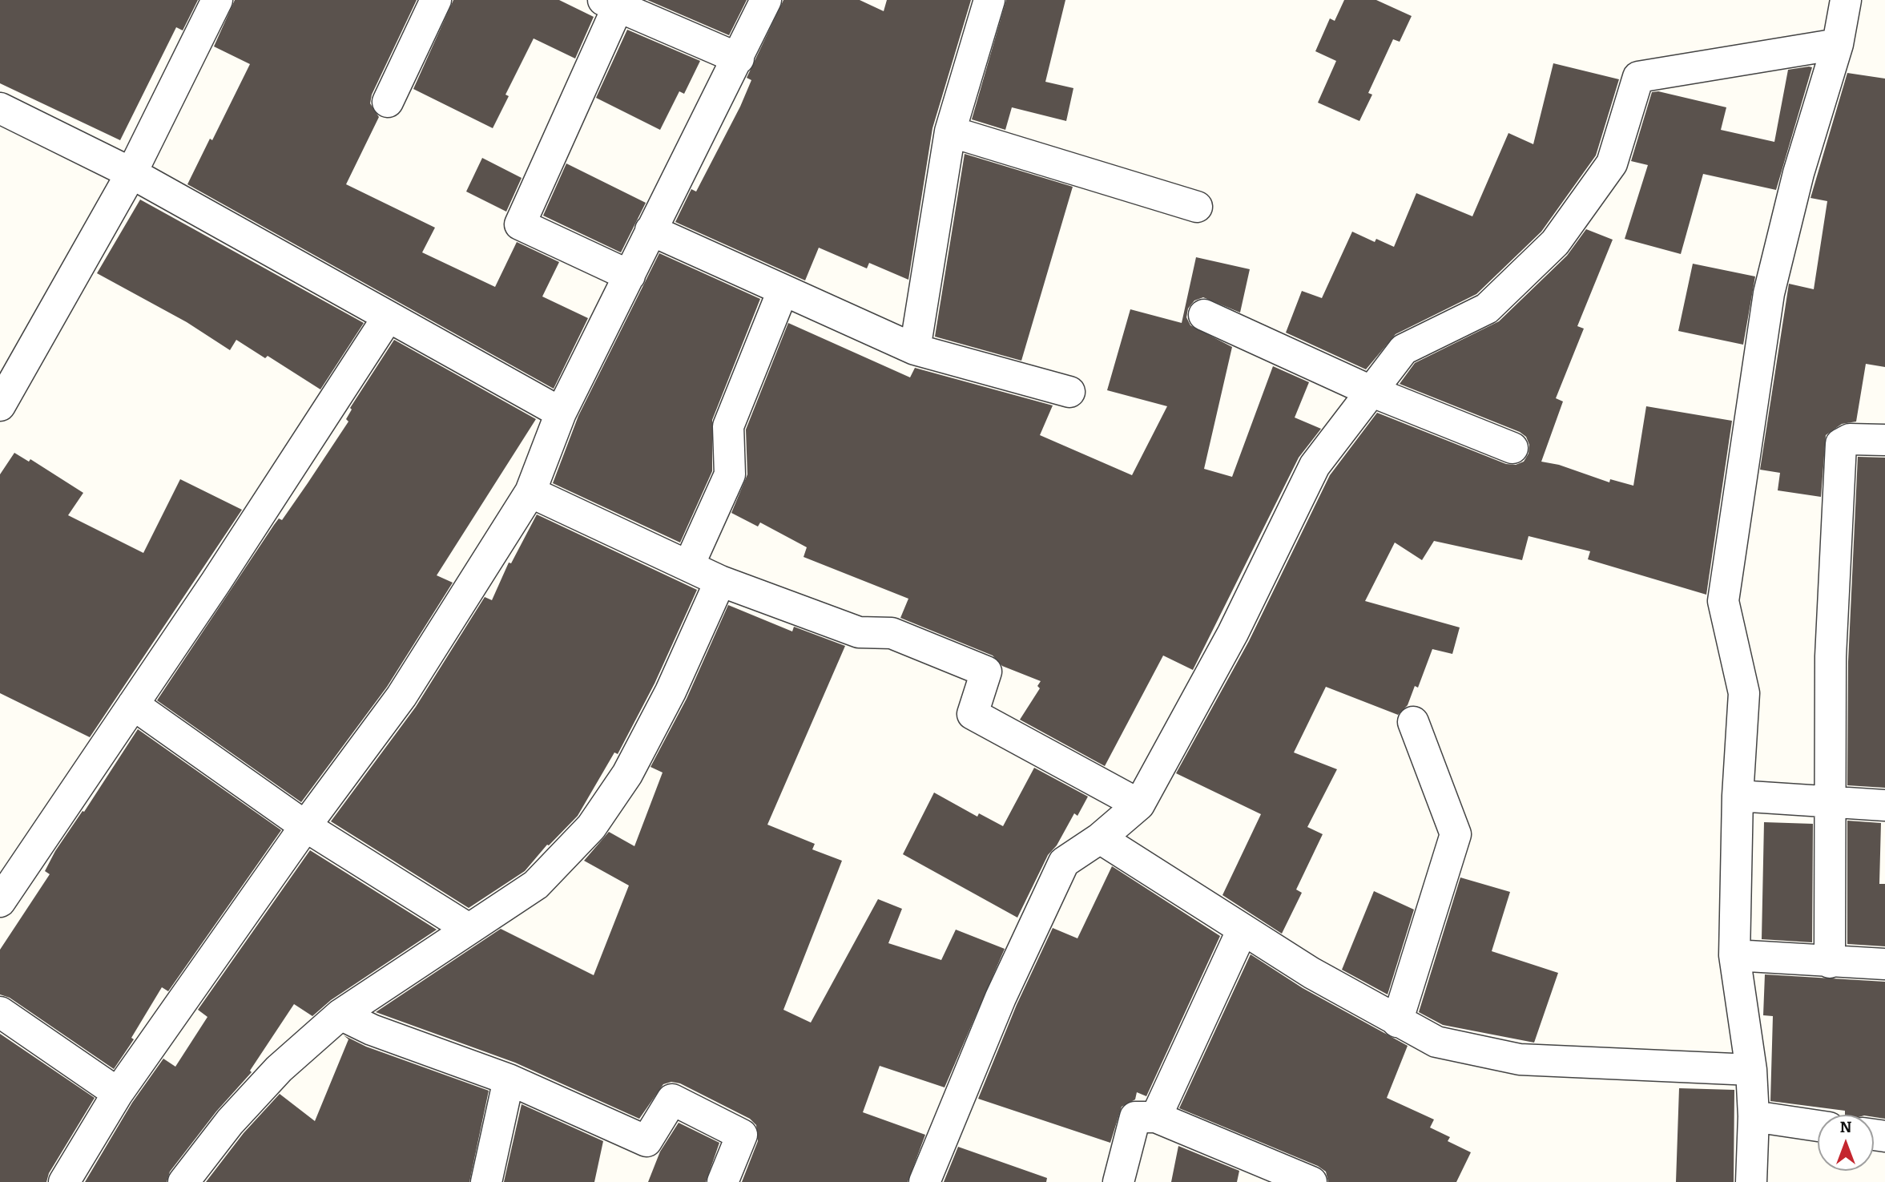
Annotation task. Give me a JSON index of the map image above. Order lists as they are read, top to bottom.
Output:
{
  "north": "top"
}
